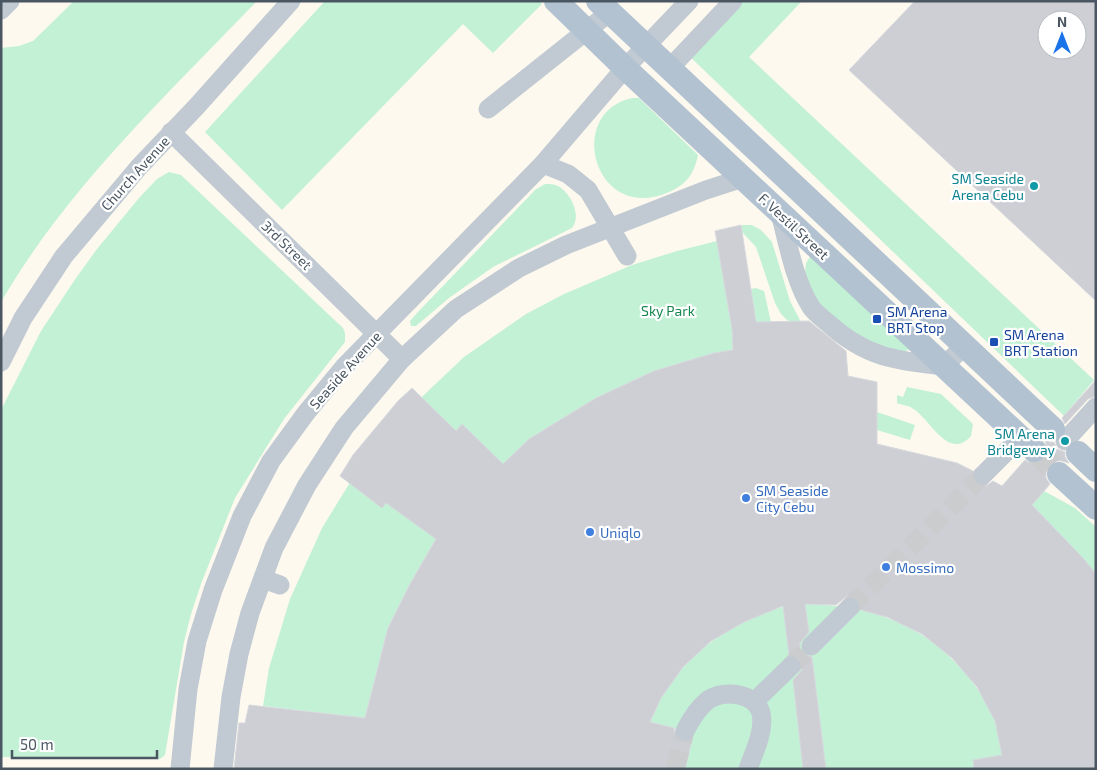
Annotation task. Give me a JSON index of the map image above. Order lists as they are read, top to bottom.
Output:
{
  "streets": {
    "main road": ["F. Vestil Street"],
    "street": ["Church Avenue", "3rd Street", "Seaside Avenue"]
  },
  "crossings": [
    ["Church Avenue", "3rd Street"],
    ["F. Vestil Street", "Seaside Avenue"],
    ["3rd Street", "Seaside Avenue"]
  ],
  "parks": ["Sky Park"],
  "places": {
    "other": [
      "SM Seaside Arena Cebu",
      "SM Arena Bridgeway",
      "SM Seaside City Cebu",
      "Uniqlo",
      "Mossimo"
    ],
    "transit": ["SM Arena BRT Stop", "SM Arena BRT Station"]
  },
  "scale_bar": "50 m",
  "north": "top"
}
